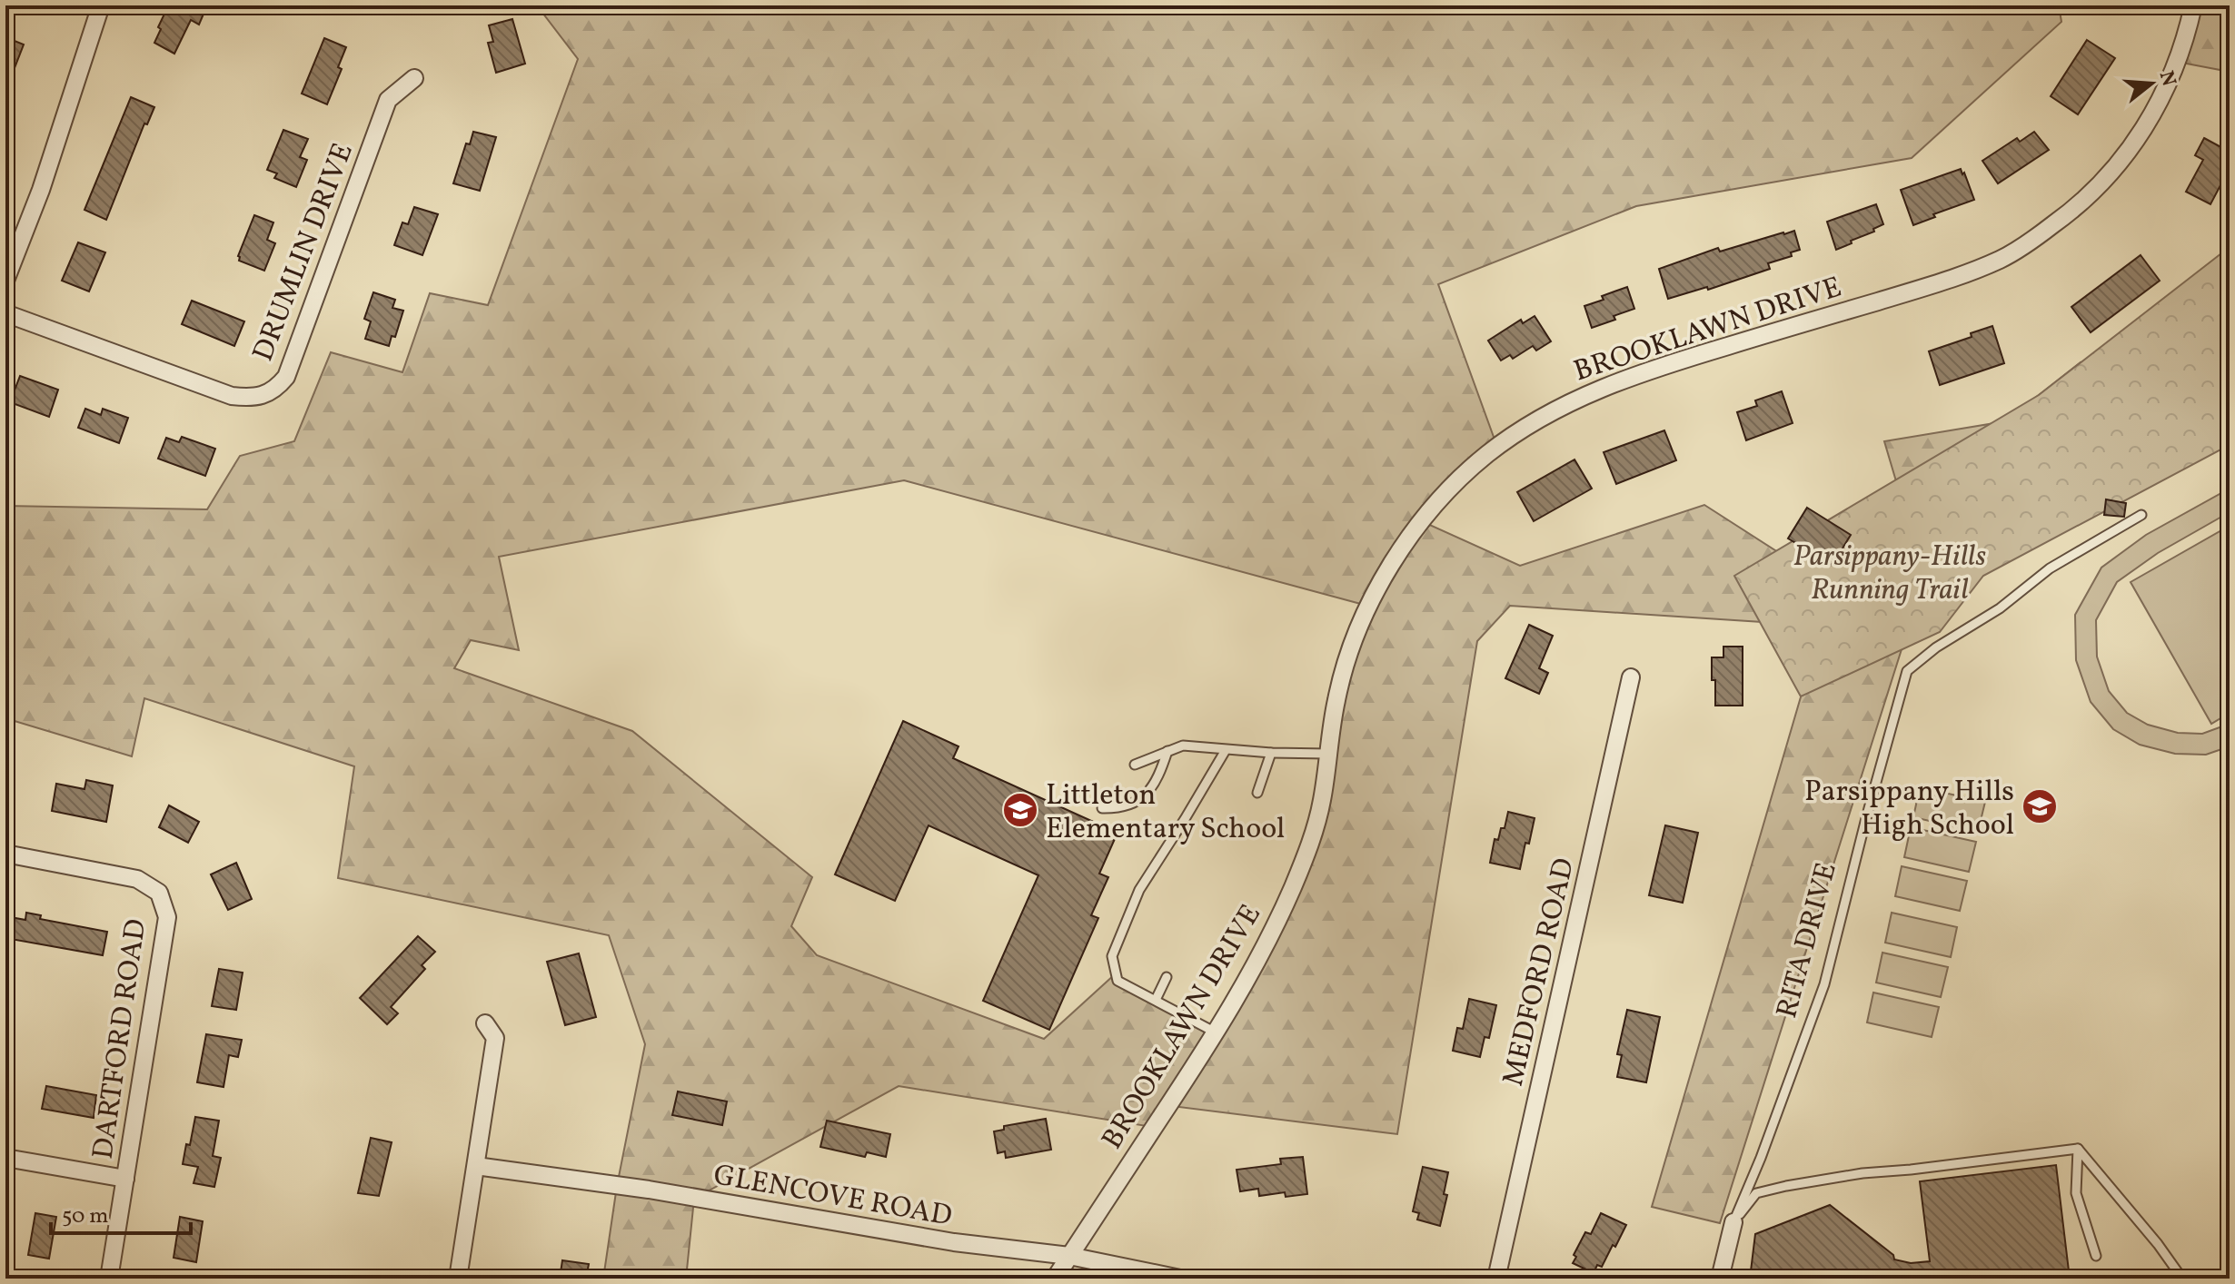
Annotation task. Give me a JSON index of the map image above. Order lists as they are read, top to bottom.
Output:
{
  "streets": {
    "street": [
      "DRUMLIN DRIVE",
      "BROOKLAWN DRIVE",
      "RITA DRIVE",
      "MEDFORD ROAD",
      "DARTFORD ROAD",
      "GLENCOVE ROAD"
    ]
  },
  "crossings": [
    ["BROOKLAWN DRIVE", "GLENCOVE ROAD"]
  ],
  "parks": ["Parsippany-Hills Running Trail"],
  "places": {
    "school or university": ["Parsippany Hills High School", "Littleton Elementary School"]
  },
  "scale_bar": "50 m",
  "north": "right"
}
